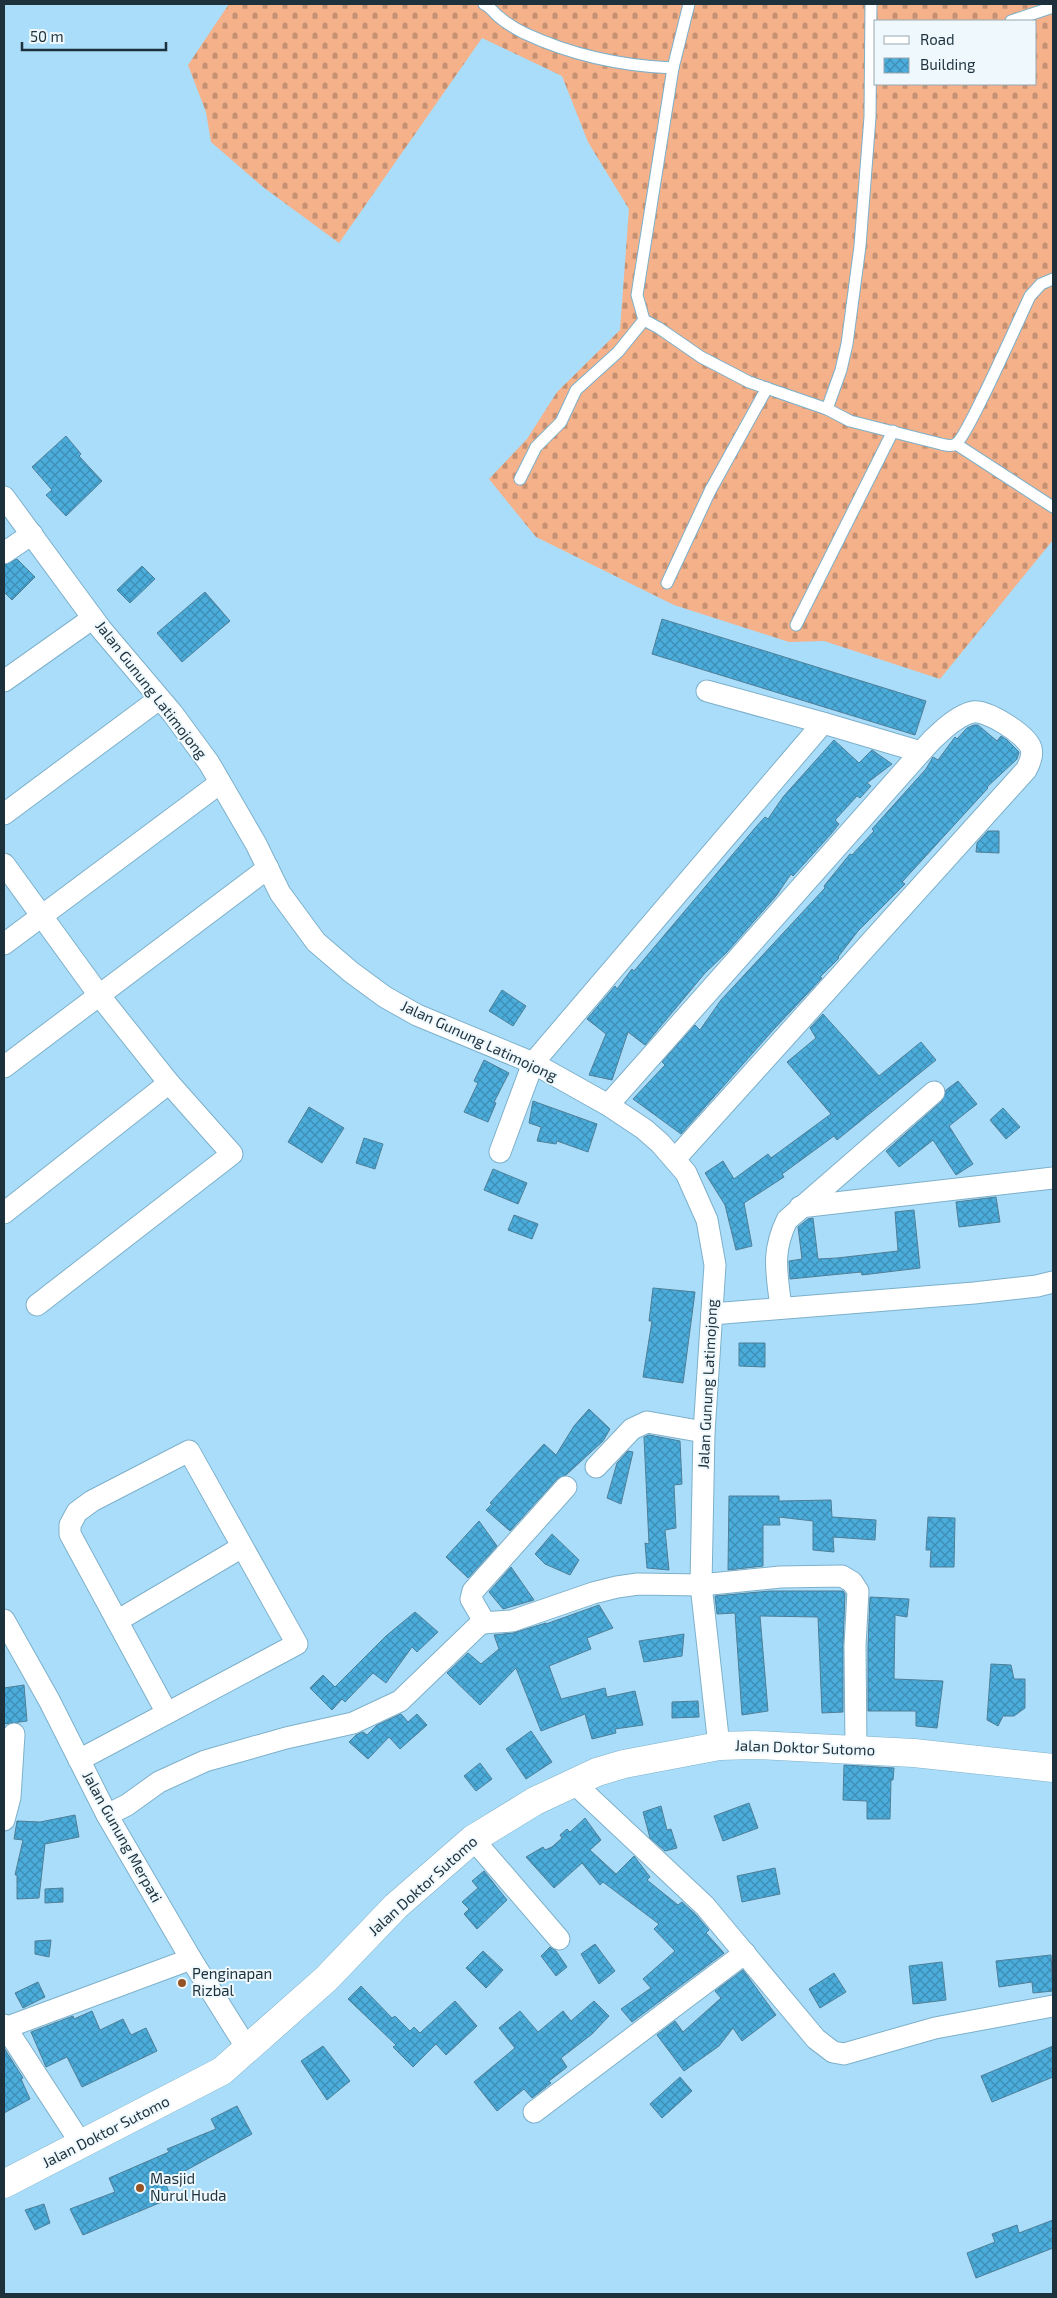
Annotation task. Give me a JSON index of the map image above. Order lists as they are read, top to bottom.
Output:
{
  "streets": {
    "street": ["Jalan Gunung Latimojong", "Jalan Doktor Sutomo", "Jalan Gunung Merpati"]
  },
  "crossings": [
    ["Jalan Gunung Latimojong", "Jalan Doktor Sutomo"],
    ["Jalan Doktor Sutomo", "Jalan Gunung Merpati"]
  ],
  "places": ["Penginapan Rizbal", "Masjid Nurul Huda"],
  "legend": ["Road", "Building"],
  "scale_bar": "50 m"
}
